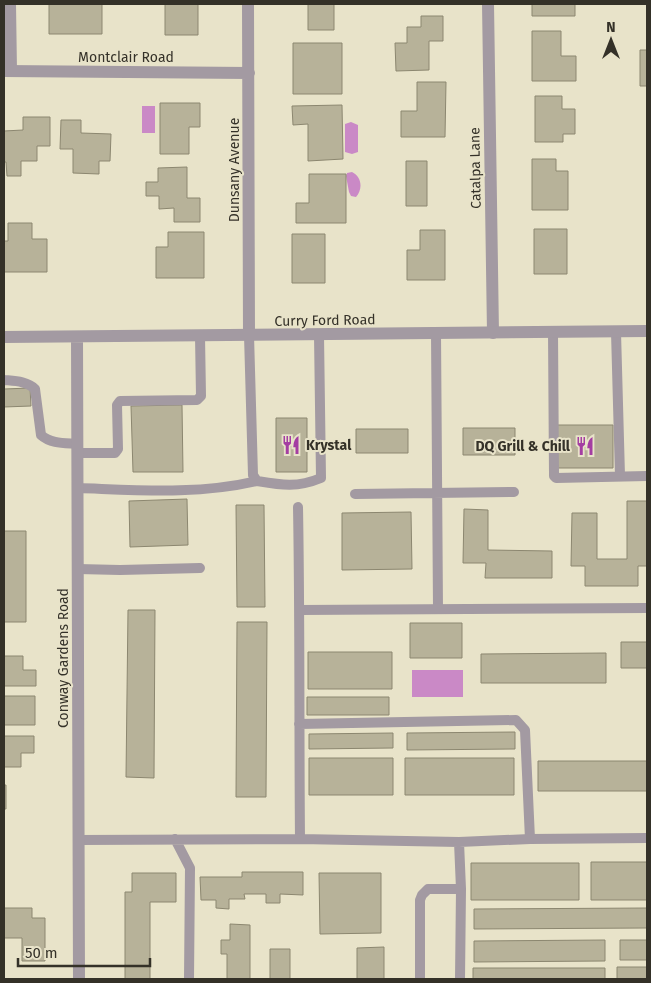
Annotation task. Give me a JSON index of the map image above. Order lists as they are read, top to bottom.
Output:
{
  "streets": {
    "street": [
      "Montclair Road",
      "Catalpa Lane",
      "Dunsany Avenue",
      "Curry Ford Road",
      "Conway Gardens Road"
    ]
  },
  "crossings": [
    ["Montclair Road", "Dunsany Avenue"],
    ["Catalpa Lane", "Curry Ford Road"],
    ["Dunsany Avenue", "Curry Ford Road"],
    ["Curry Ford Road", "Conway Gardens Road"]
  ],
  "places": {
    "restaurant": ["Krystal", "DQ Grill & Chill"]
  },
  "scale_bar": "50 m",
  "north": "top"
}
